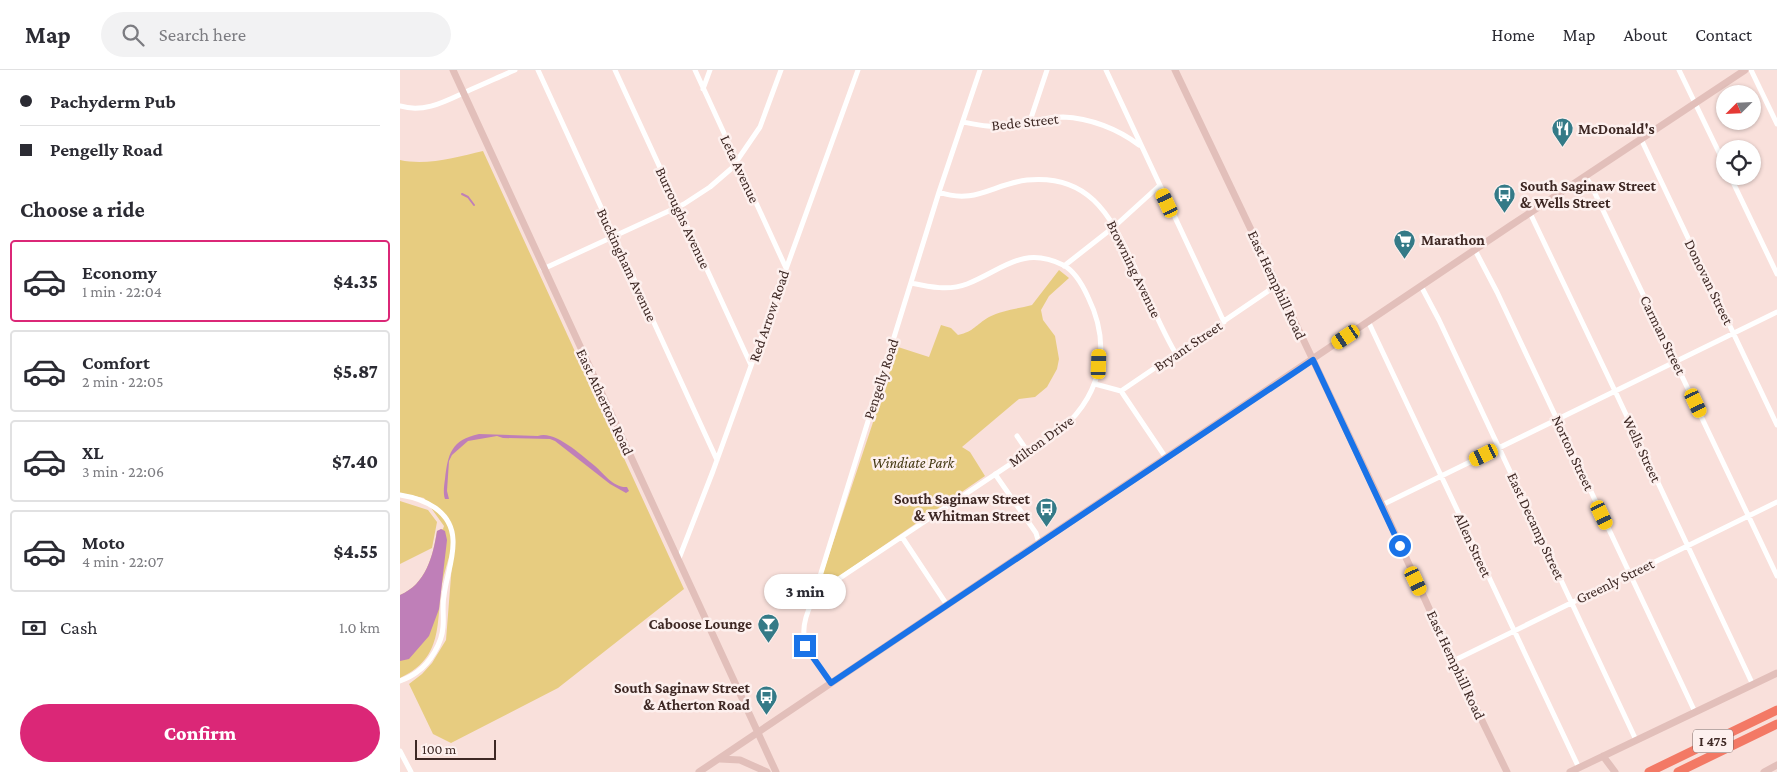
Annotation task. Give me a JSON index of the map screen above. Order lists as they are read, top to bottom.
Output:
{
  "streets": {
    "highway": ["I 475"],
    "main road": ["East Hemphill Road", "East Atherton Road"],
    "street": [
      "Bede Street",
      "Leta Avenue",
      "Burroughs Avenue",
      "Buckingham Avenue",
      "Browning Avenue",
      "Donovan Street",
      "Red Arrow Road",
      "Carman Street",
      "Bryant Street",
      "Pengelly Road",
      "Milton Drive",
      "Wells Street",
      "Norton Street",
      "East Decamp Street",
      "Allen Street",
      "Greenly Street"
    ]
  },
  "crossings": [
    ["Bede Street", "Pengelly Road"],
    ["Leta Avenue", "Red Arrow Road"],
    ["Burroughs Avenue", "Red Arrow Road"],
    ["Buckingham Avenue", "Red Arrow Road"],
    ["Browning Avenue", "Bryant Street"],
    ["Browning Avenue", "Pengelly Road"],
    ["East Hemphill Road", "Bryant Street"],
    ["East Hemphill Road", "Greenly Street"],
    ["Red Arrow Road", "East Atherton Road"],
    ["Carman Street", "Greenly Street"],
    ["Pengelly Road", "Milton Drive"],
    ["Wells Street", "Greenly Street"],
    ["Norton Street", "Greenly Street"],
    ["East Decamp Street", "Greenly Street"],
    ["Allen Street", "Greenly Street"]
  ],
  "parks": ["Windiate Park"],
  "places": {
    "restaurant": ["McDonald's"],
    "bus stop": ["South Saginaw Street & Wells Street", "South Saginaw Street & Whitman Street", "South Saginaw Street & Atherton Road"],
    "supermarket": ["Marathon"],
    "bar": ["Caboose Lounge"]
  },
  "scale_bar": "100 m",
  "north": "bottom left",
  "page": {
    "header": "Map",
    "search": "Search here",
    "nav": [
      "Home",
      "Map",
      "About",
      "Contact"
    ],
    "banner": ["Pachyderm Pub", "Pengelly Road"],
    "heading": "Choose a ride",
    "list": [
      {
        "name": "Economy",
        "note": "1 min · 22:04",
        "value": "$4.35"
      },
      {
        "name": "Comfort",
        "note": "2 min · 22:05",
        "value": "$5.87"
      },
      {
        "name": "XL",
        "note": "3 min · 22:06",
        "value": "$7.40"
      },
      {
        "name": "Moto",
        "note": "4 min · 22:07",
        "value": "$4.55"
      }
    ],
    "bubble": "3 min",
    "pay": ["Cash", "1.0 km"],
    "buttons": "Confirm",
    "scale": "100 m"
  }
}
